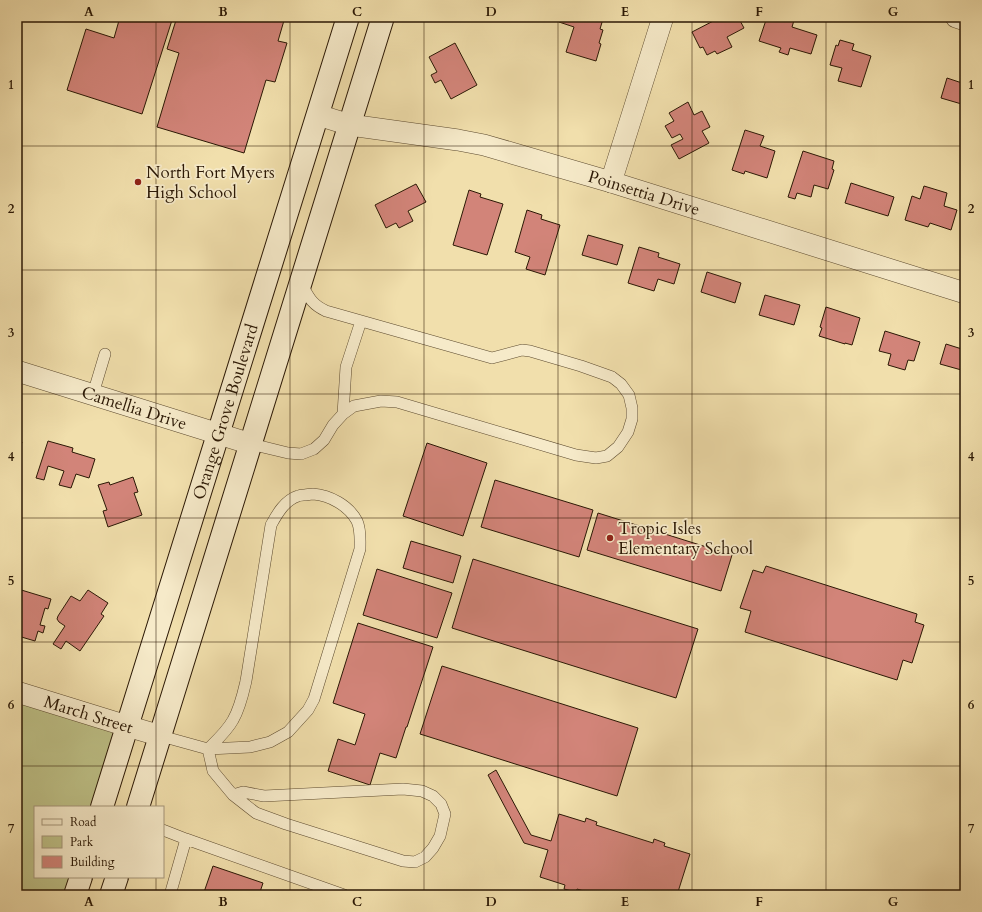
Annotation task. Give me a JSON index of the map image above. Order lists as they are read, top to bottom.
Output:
{
  "streets": {
    "street": [
      "Poinsettia Drive",
      "Camellia Drive",
      "Orange Grove Boulevard",
      "March Street"
    ]
  },
  "crossings": [
    ["Poinsettia Drive", "Orange Grove Boulevard"],
    ["Camellia Drive", "Orange Grove Boulevard"],
    ["Orange Grove Boulevard", "March Street"]
  ],
  "places": ["North Fort Myers High School", "Tropic Isles Elementary School"],
  "legend": ["Road", "Park", "Building"],
  "grid": {
    "columns": [
      "A",
      "B",
      "C",
      "D",
      "E",
      "F",
      "G"
    ],
    "rows": [
      "1",
      "2",
      "3",
      "4",
      "5",
      "6",
      "7"
    ]
  }
}
